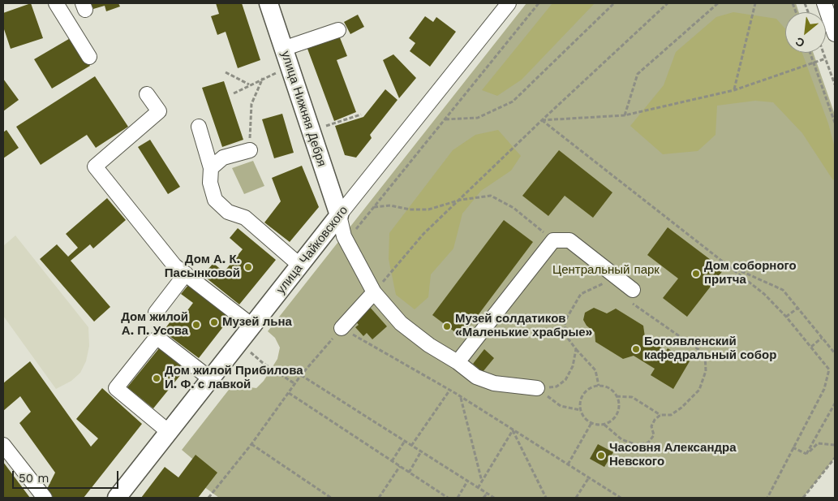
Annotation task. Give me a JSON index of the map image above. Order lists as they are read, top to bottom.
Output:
{
  "streets": {
    "main road": ["улица Нижняя Дебря", "улица Чайковского"]
  },
  "crossings": [
    ["улица Нижняя Дебря", "улица Чайковского"]
  ],
  "parks": ["Центральный парк"],
  "places": [
    "Дом А. К. Пасынковой",
    "Дом соборного притча",
    "Музей льна",
    "Дом жилой А. П. Усова",
    "Музей солдатиков «Маленькие храбрые»",
    "Богоявленский кафедральный собор",
    "Дом жилой Прибилова И. Ф. с лавкой",
    "Часовня Александра Невского"
  ],
  "scale_bar": "50 m",
  "north": "bottom left"
}
